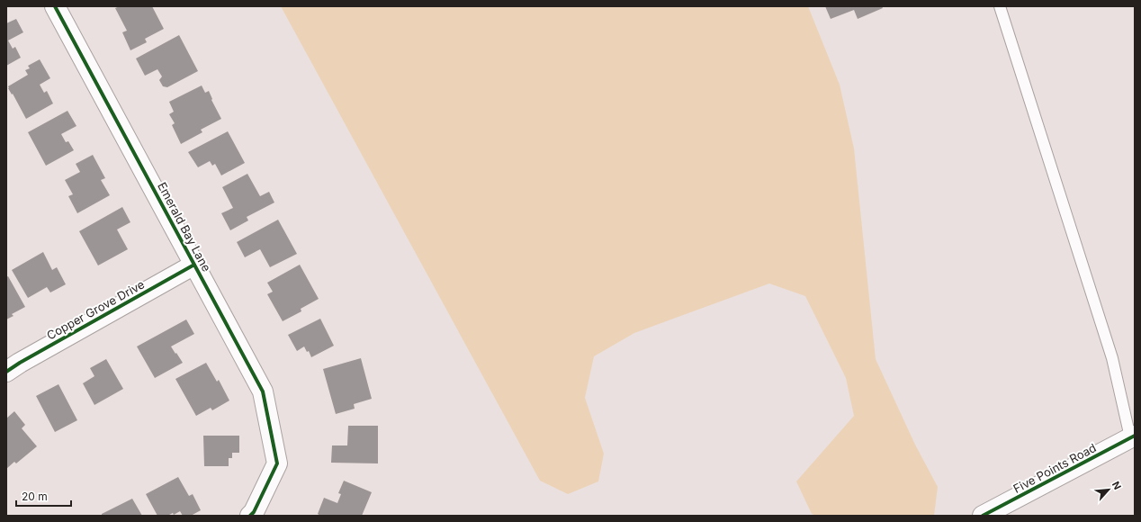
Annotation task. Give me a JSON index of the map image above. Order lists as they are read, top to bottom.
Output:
{
  "streets": {
    "street": ["Emerald Bay Lane", "Copper Grove Drive", "Five Points Road"]
  },
  "crossings": [
    ["Emerald Bay Lane", "Copper Grove Drive"]
  ],
  "scale_bar": "20 m",
  "north": "top right"
}
